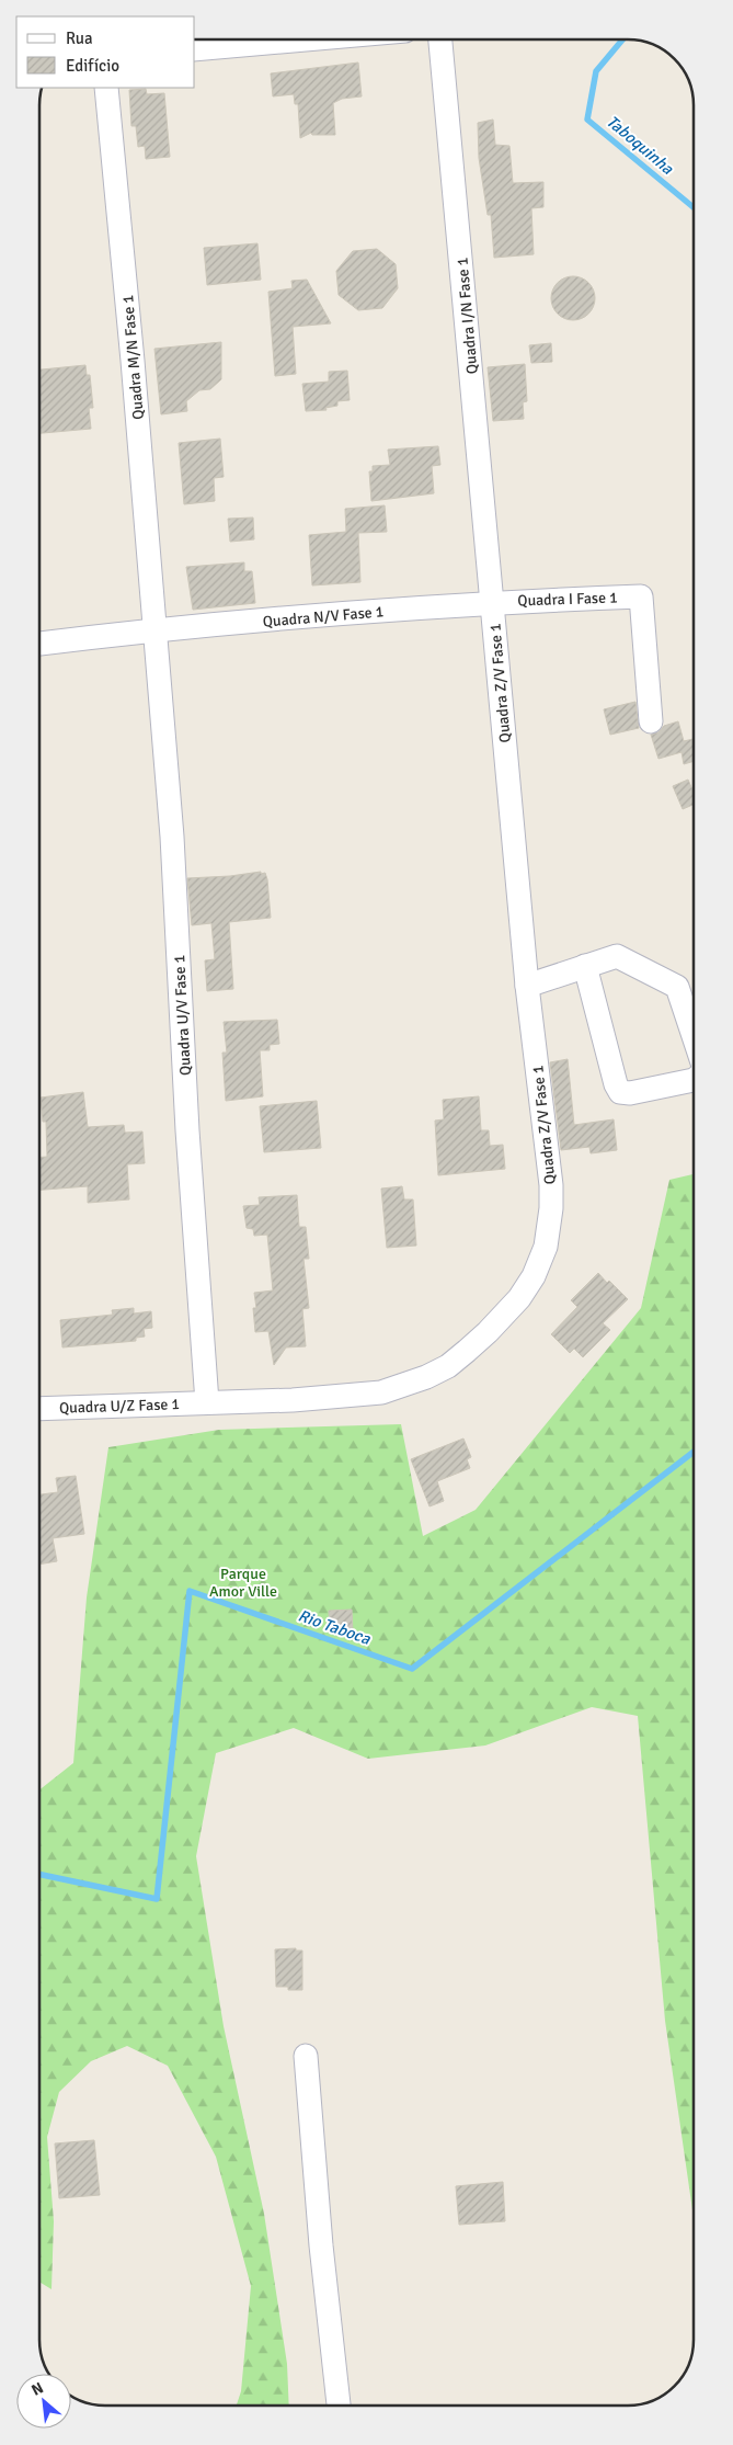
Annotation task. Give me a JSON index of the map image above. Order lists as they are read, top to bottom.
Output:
{
  "streets": {
    "street": [
      "Quadra I/N Fase 1",
      "Quadra M/N Fase 1",
      "Quadra I Fase 1",
      "Quadra N/V Fase 1",
      "Quadra Z/V Fase 1",
      "Quadra U/V Fase 1",
      "Quadra U/Z Fase 1"
    ]
  },
  "crossings": [
    ["Quadra I/N Fase 1", "Quadra I Fase 1"],
    ["Quadra I/N Fase 1", "Quadra N/V Fase 1"],
    ["Quadra I/N Fase 1", "Quadra Z/V Fase 1"],
    ["Quadra M/N Fase 1", "Quadra N/V Fase 1"],
    ["Quadra M/N Fase 1", "Quadra U/V Fase 1"],
    ["Quadra I Fase 1", "Quadra N/V Fase 1"],
    ["Quadra I Fase 1", "Quadra Z/V Fase 1"],
    ["Quadra N/V Fase 1", "Quadra Z/V Fase 1"],
    ["Quadra N/V Fase 1", "Quadra U/V Fase 1"],
    ["Quadra Z/V Fase 1", "Quadra U/V Fase 1"],
    ["Quadra Z/V Fase 1", "Quadra U/Z Fase 1"],
    ["Quadra U/V Fase 1", "Quadra U/Z Fase 1"]
  ],
  "water": ["Taboquinha", "Rio Taboca"],
  "parks": ["Parque Amor Ville"],
  "legend": ["Rua", "Edifício"],
  "north": "top left"
}
